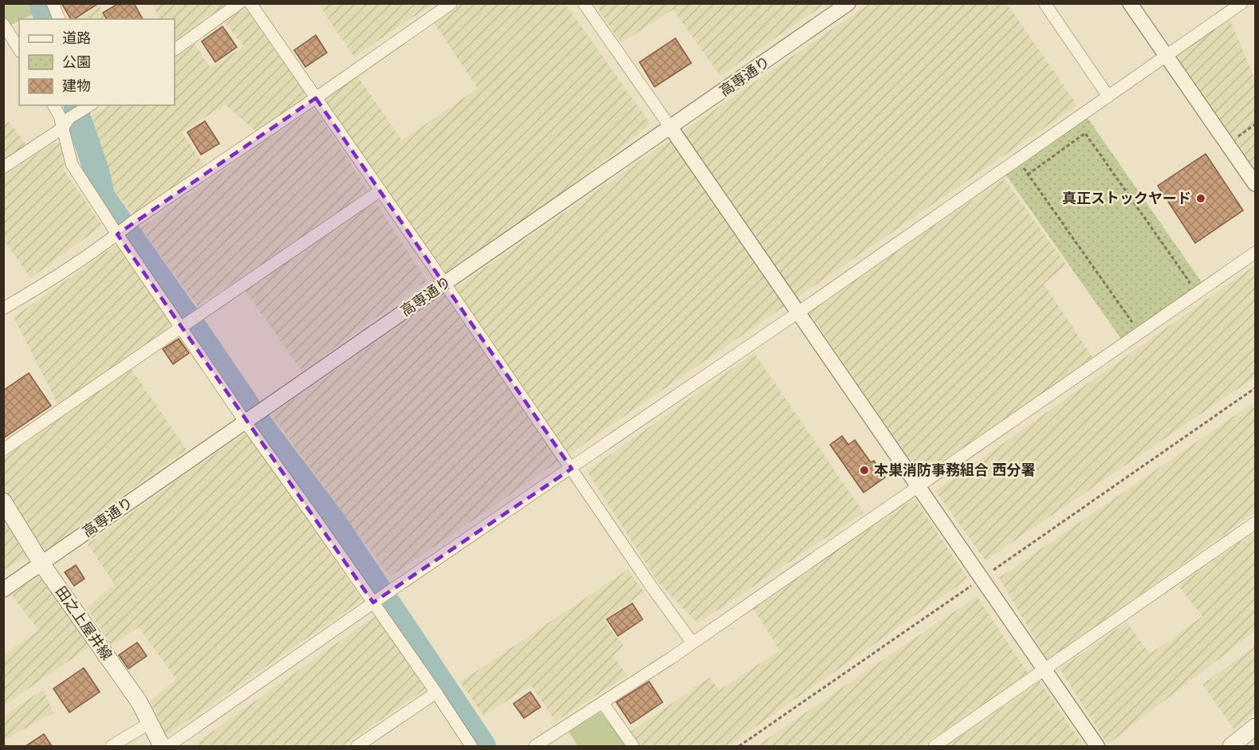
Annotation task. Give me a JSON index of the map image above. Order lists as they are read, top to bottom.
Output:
{
  "streets": {
    "main road": ["田之上屋井線"],
    "street": ["高専通り"]
  },
  "crossings": [
    ["高専通り", "田之上屋井線"]
  ],
  "places": ["真正ストックヤード", "本巣消防事務組合 西分署"],
  "legend": ["道路", "公園", "建物"]
}
